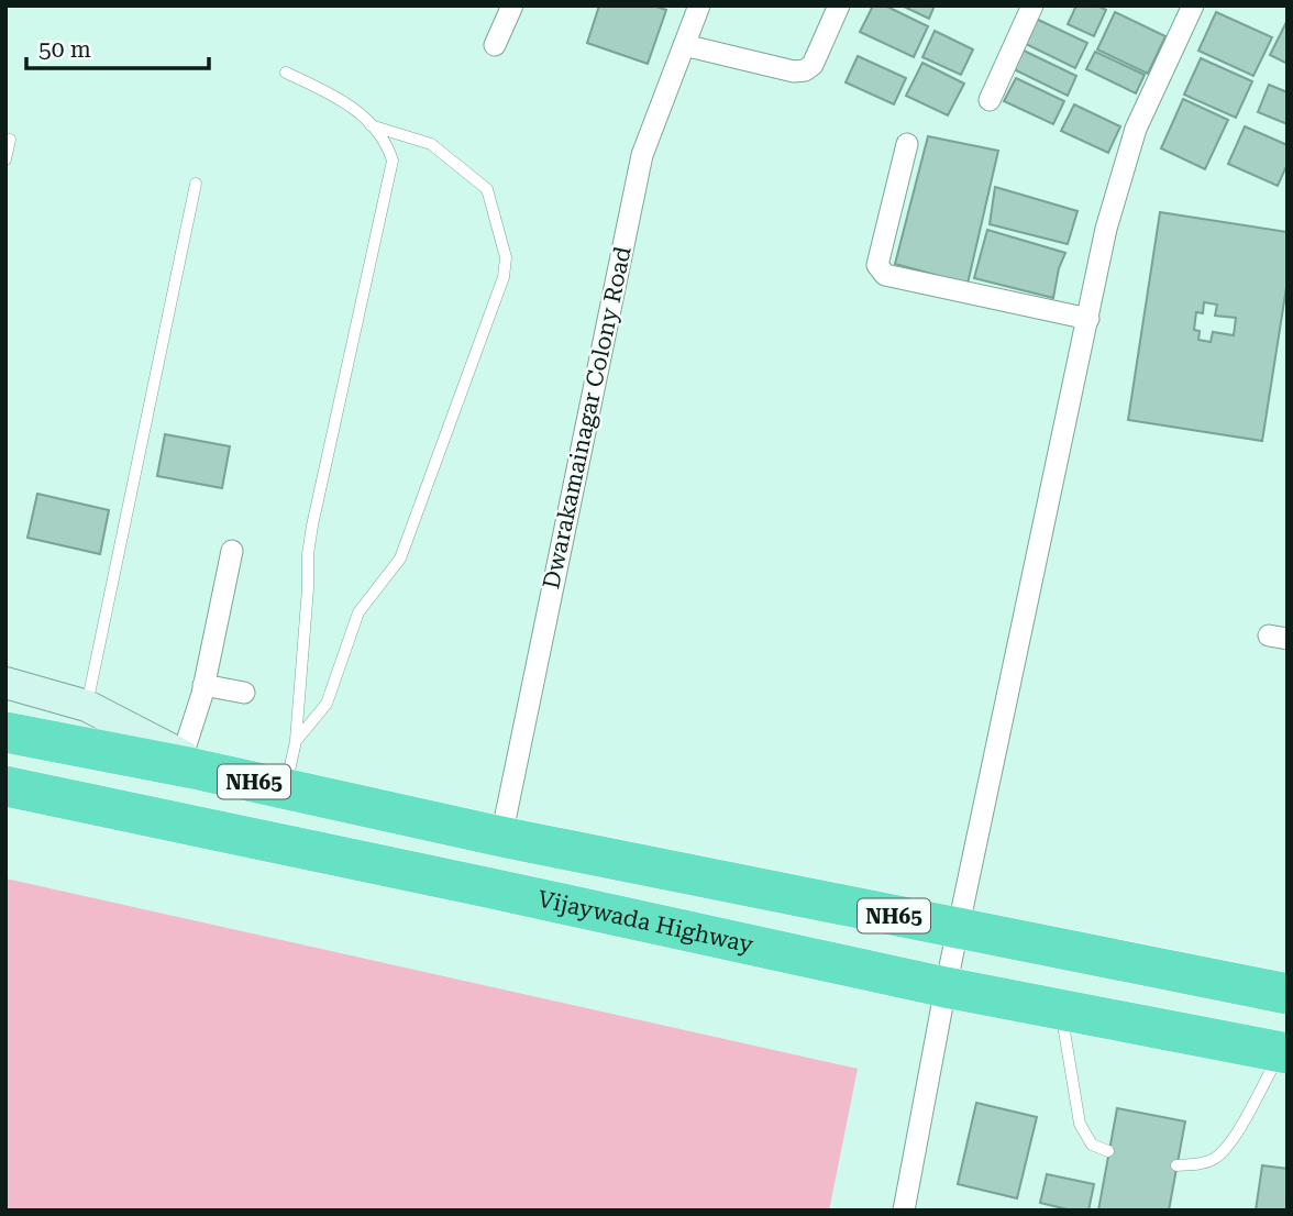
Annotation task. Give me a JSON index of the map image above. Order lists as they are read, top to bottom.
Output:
{
  "streets": {
    "highway": ["NH65", "Vijaywada Highway"],
    "street": ["Dwarakamainagar Colony Road"]
  },
  "crossings": [
    ["Dwarakamainagar Colony Road", "NH65"]
  ],
  "scale_bar": "50 m"
}
